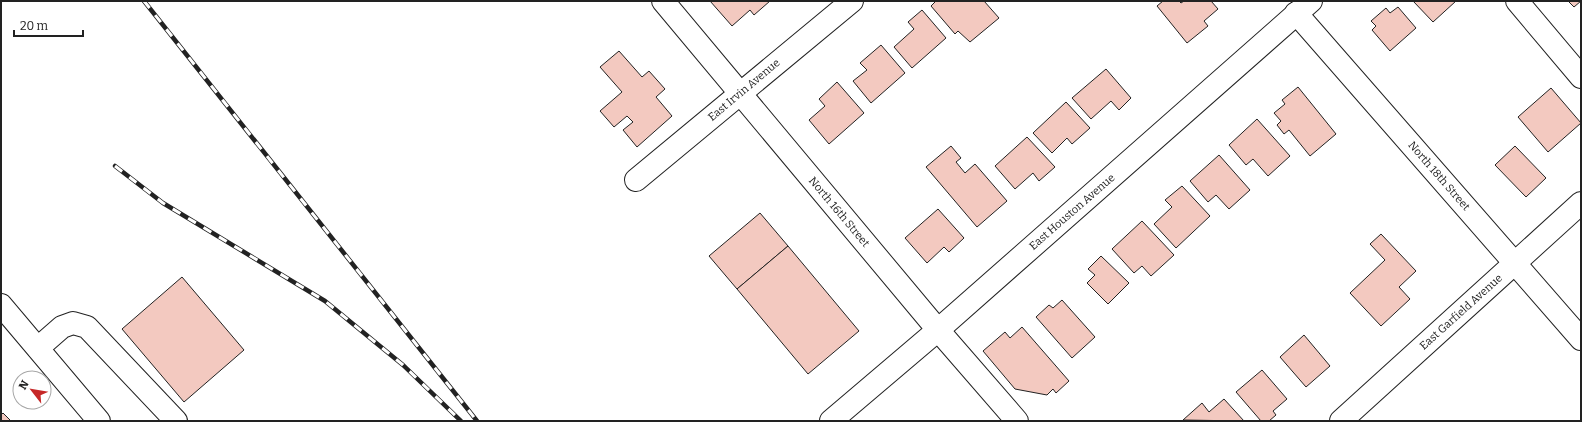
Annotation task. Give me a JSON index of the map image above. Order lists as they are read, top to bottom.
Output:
{
  "streets": {
    "street": [
      "East Irvin Avenue",
      "North 18th Street",
      "North 16th Street",
      "East Houston Avenue",
      "East Garfield Avenue"
    ]
  },
  "crossings": [
    ["East Irvin Avenue", "North 16th Street"],
    ["North 18th Street", "East Houston Avenue"],
    ["North 18th Street", "East Garfield Avenue"],
    ["North 16th Street", "East Houston Avenue"]
  ],
  "scale_bar": "20 m",
  "north": "top left"
}
